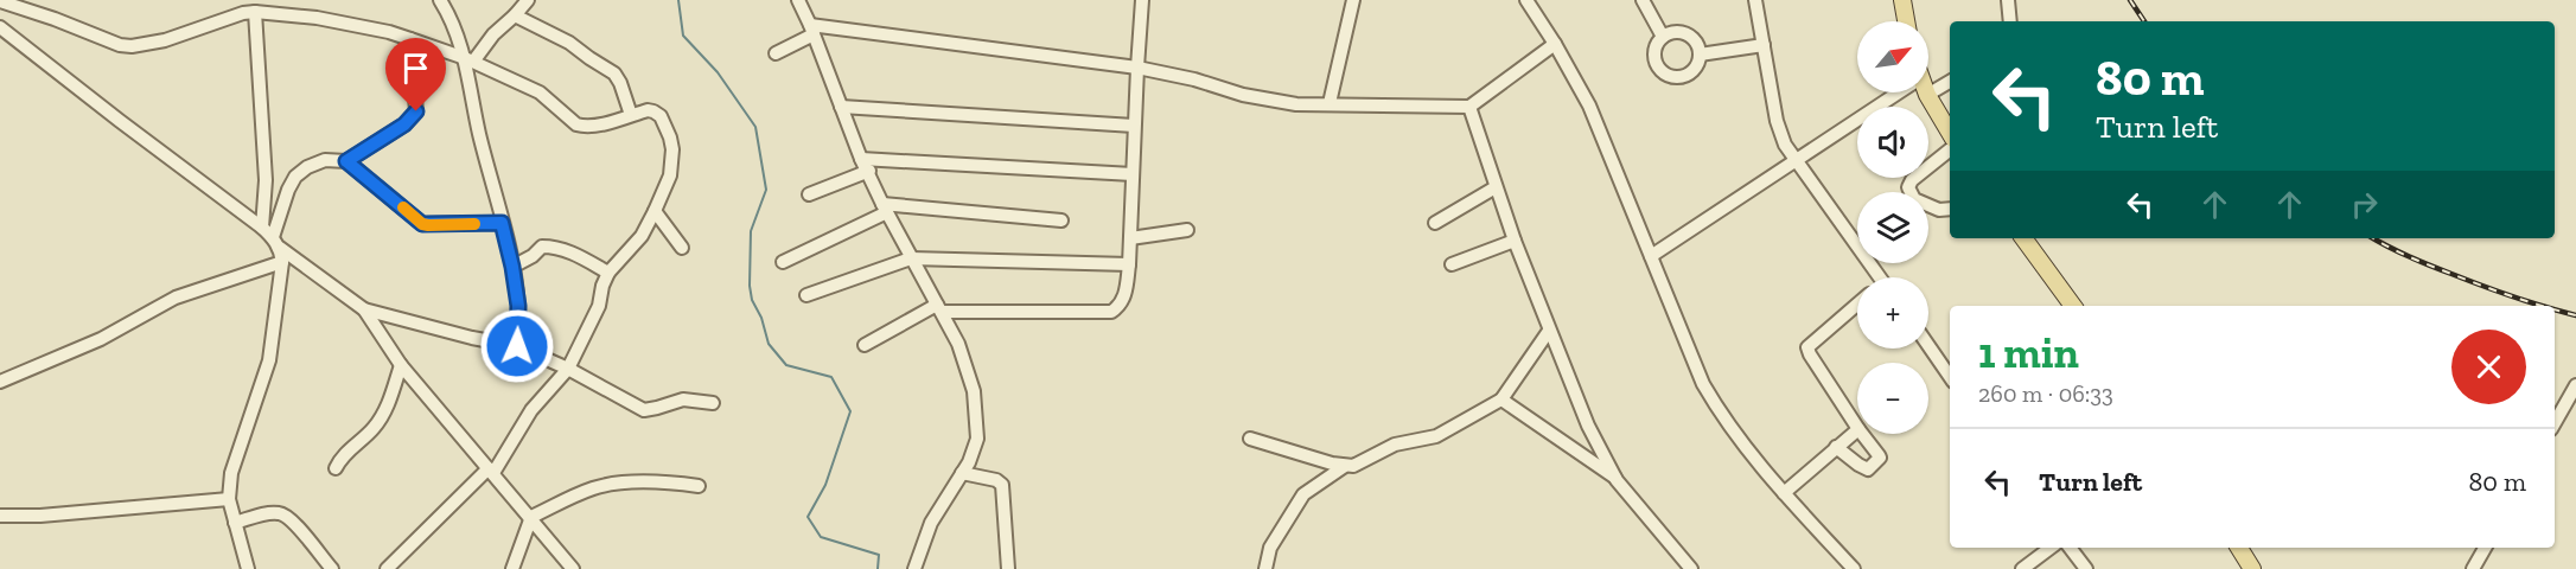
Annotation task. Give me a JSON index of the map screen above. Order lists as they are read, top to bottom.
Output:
{
  "north": "top right",
  "page": {
    "map_buttons": ["+", "−"],
    "turn": ["80 m", "Turn left"],
    "heading": ["1 min", "260 m · 06:33"],
    "list": [
      {
        "name": "Turn left",
        "value": "80 m"
      }
    ]
  }
}
